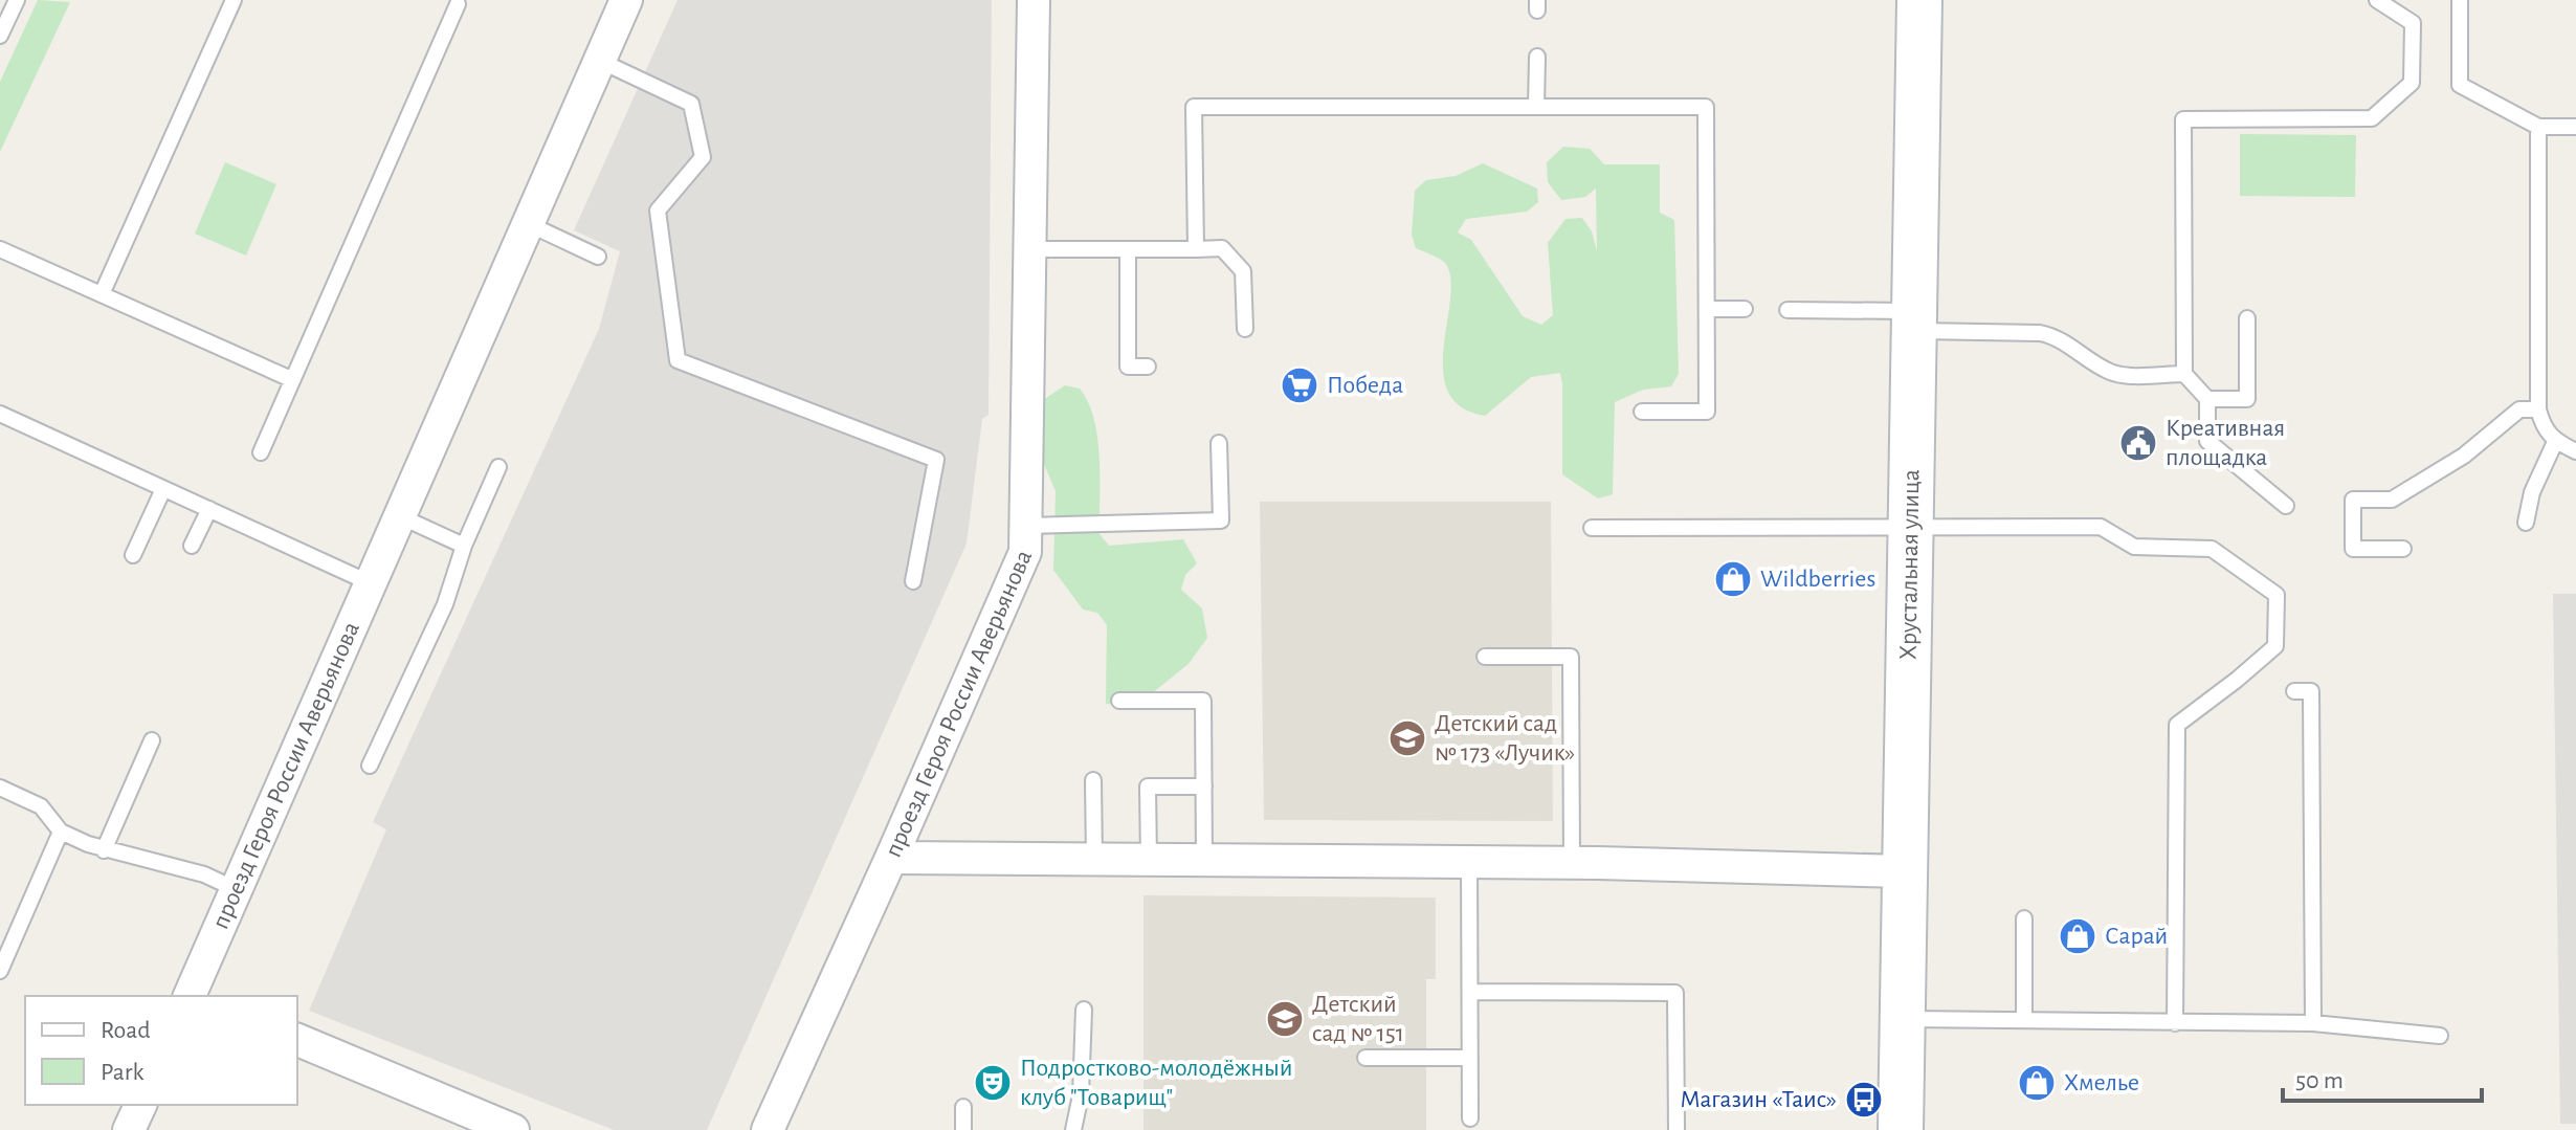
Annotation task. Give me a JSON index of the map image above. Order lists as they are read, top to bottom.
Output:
{
  "streets": {
    "street": ["Хрустальная улица", "проезд Героя России Аверьянова"]
  },
  "places": {
    "supermarket": ["Победа"],
    "public building": ["Креативная площадка"],
    "shop": ["Wildberries", "Сарай", "Хмелье"],
    "school or university": ["Детский сад № 173 «Лучик»", "Детский сад № 151"],
    "theatre": ["Подростково-молодёжный клуб \"Товарищ\""],
    "bus stop": ["Магазин «Таис»"]
  },
  "legend": ["Road", "Park"],
  "scale_bar": "50 m"
}
